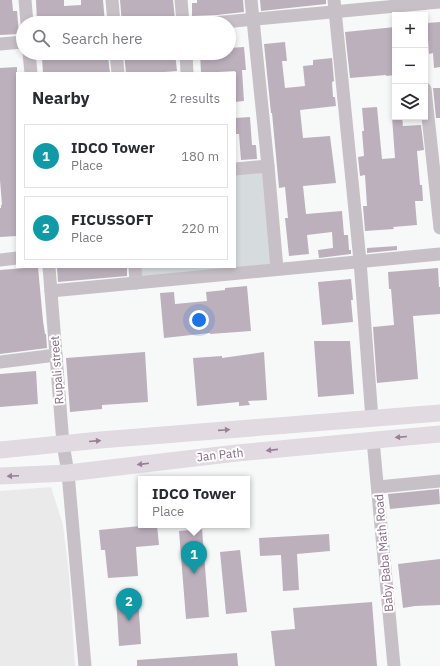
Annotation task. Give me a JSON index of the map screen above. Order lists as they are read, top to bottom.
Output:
{
  "streets": {
    "main road": ["Jan Path"],
    "street": ["Rupali street", "Baby Baba Math Road"]
  },
  "crossings": [
    ["Rupali street", "Jan Path"],
    ["Jan Path", "Baby Baba Math Road"]
  ],
  "page": {
    "map_buttons": ["+", "−"],
    "search": "Search here",
    "heading": ["Nearby", "2 results"],
    "list": [
      {
        "mark": "1",
        "name": "IDCO Tower",
        "note": "Place",
        "value": "180 m"
      },
      {
        "mark": "2",
        "name": "FICUSSOFT",
        "note": "Place",
        "value": "220 m"
      }
    ],
    "popup": ["IDCO Tower", "Place"],
    "pins": ["1", "2"]
  }
}
